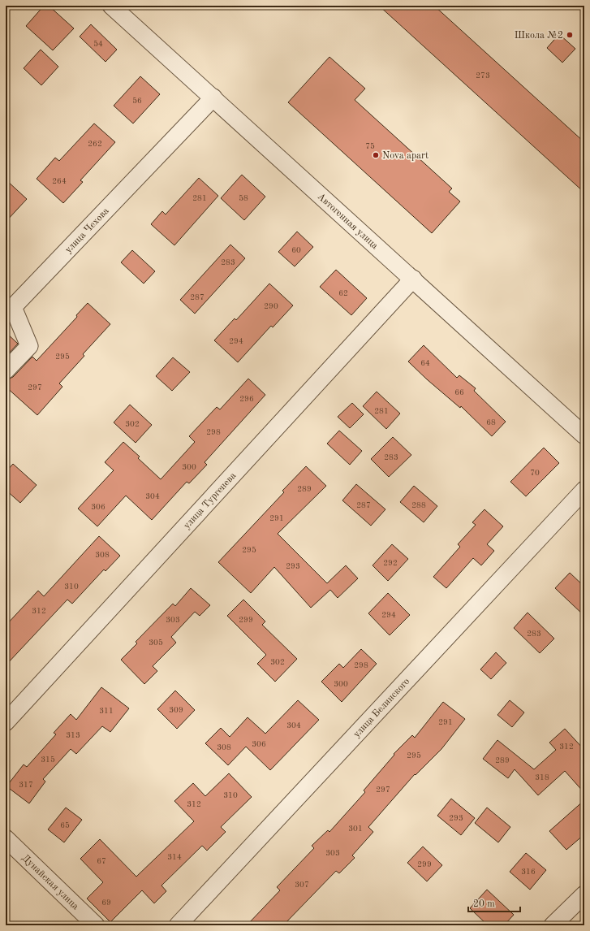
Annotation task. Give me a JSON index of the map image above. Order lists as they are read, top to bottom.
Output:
{
  "streets": {
    "street": [
      "Автогенная улица",
      "улица Чехова",
      "улица Тургенева",
      "улица Белинского",
      "Дунайская улица"
    ]
  },
  "crossings": [
    ["Автогенная улица", "улица Чехова"],
    ["Автогенная улица", "улица Тургенева"]
  ],
  "places": ["Школа №2", "Nova apart"],
  "house_numbers": [
    "54",
    "273",
    "56",
    "262",
    "75",
    "264",
    "281",
    "58",
    "60",
    "283",
    "62",
    "287",
    "290",
    "294",
    "295",
    "64",
    "297",
    "66",
    "296",
    "281",
    "68",
    "302",
    "298",
    "283",
    "300",
    "70",
    "289",
    "304",
    "287",
    "288",
    "306",
    "291",
    "295",
    "308",
    "292",
    "293",
    "310",
    "312",
    "294",
    "303",
    "299",
    "283",
    "305",
    "302",
    "298",
    "300",
    "309",
    "311",
    "291",
    "304",
    "313",
    "306",
    "312",
    "308",
    "295",
    "315",
    "289",
    "318",
    "317",
    "297",
    "310",
    "312",
    "293",
    "65",
    "301",
    "303",
    "314",
    "67",
    "299",
    "316",
    "307",
    "69"
  ],
  "scale_bar": "20 m"
}
